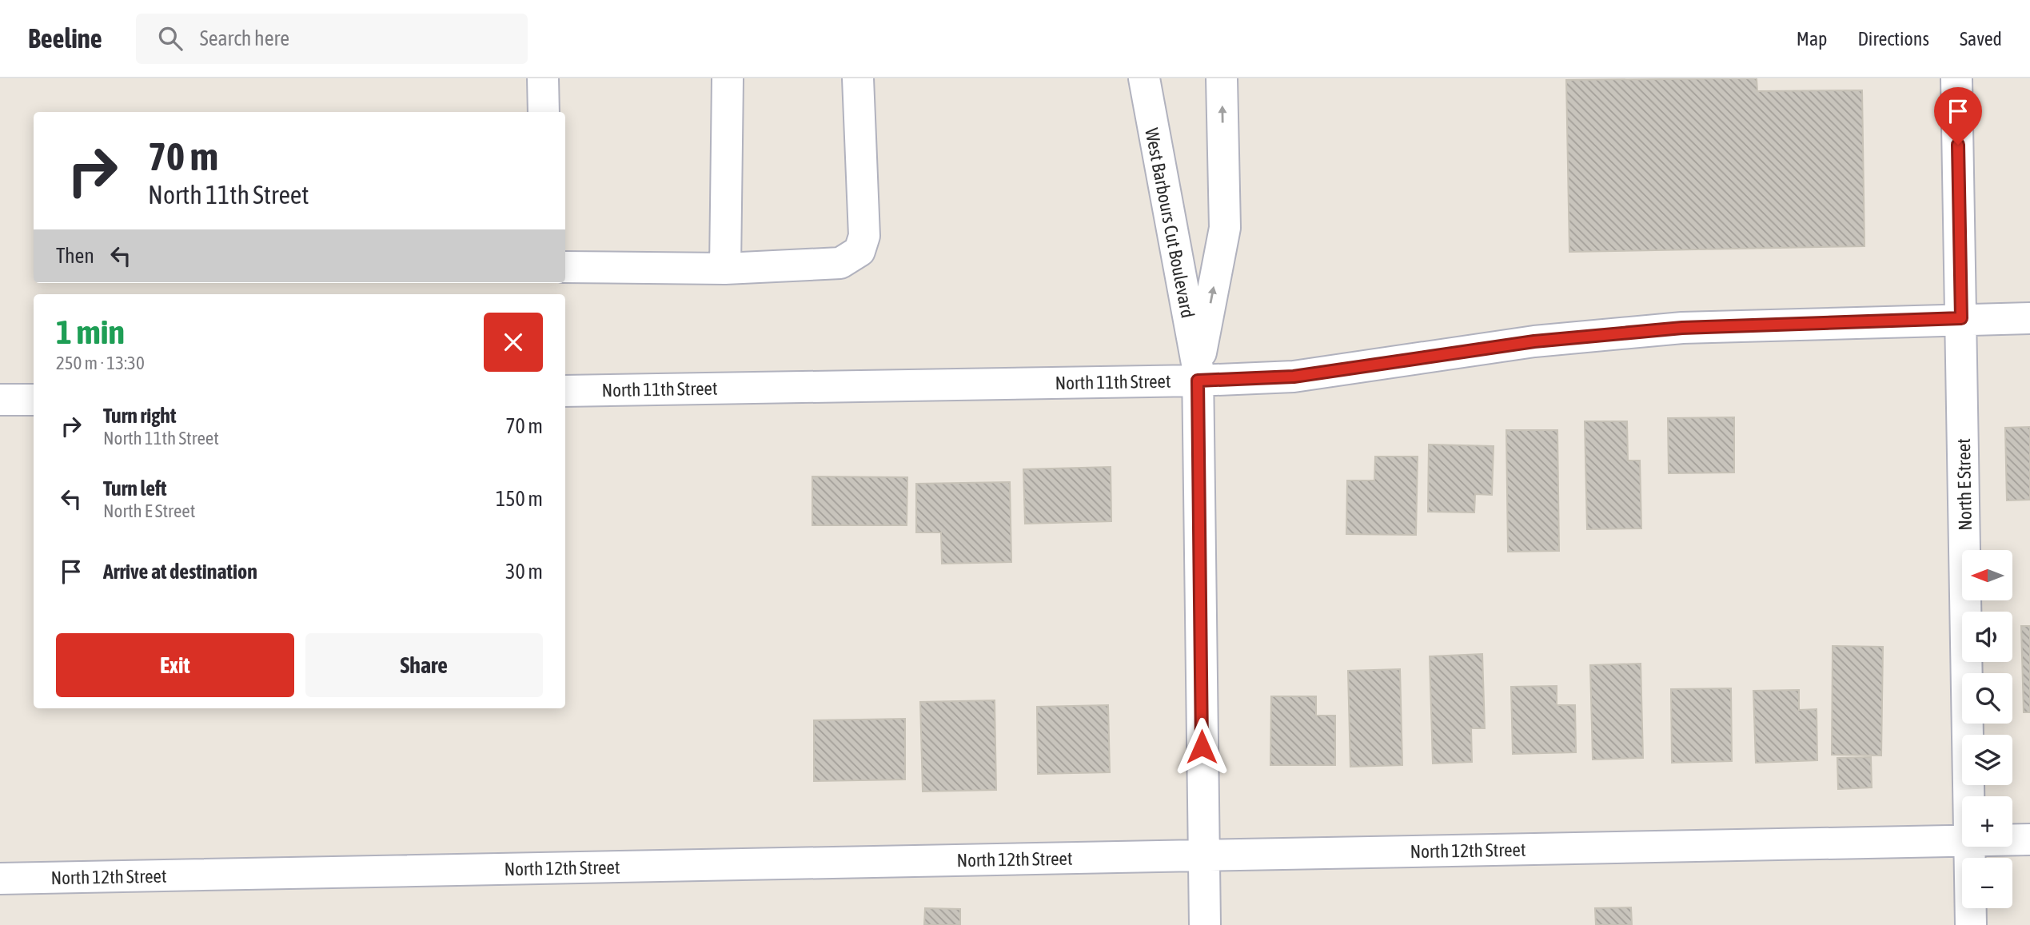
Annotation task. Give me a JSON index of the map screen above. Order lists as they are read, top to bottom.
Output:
{
  "streets": {
    "street": [
      "West Barbours Cut Boulevard",
      "North 11th Street",
      "North E Street",
      "North 12th Street"
    ]
  },
  "crossings": [
    ["West Barbours Cut Boulevard", "North 11th Street"],
    ["West Barbours Cut Boulevard", "North 12th Street"],
    ["North 11th Street", "North E Street"]
  ],
  "north": "left",
  "page": {
    "header": "Beeline",
    "search": "Search here",
    "nav": ["Map", "Directions", "Saved"],
    "turn": ["70 m", "North 11th Street"],
    "then": "Then",
    "heading": ["1 min", "250 m · 13:30"],
    "list": [
      {
        "name": "Turn right",
        "note": "North 11th Street",
        "value": "70 m"
      },
      {
        "name": "Turn left",
        "note": "North E Street",
        "value": "150 m"
      },
      {
        "name": "Arrive at destination",
        "value": "30 m"
      }
    ],
    "map_buttons": ["+", "−"],
    "buttons": ["Exit", "Share"]
  }
}
